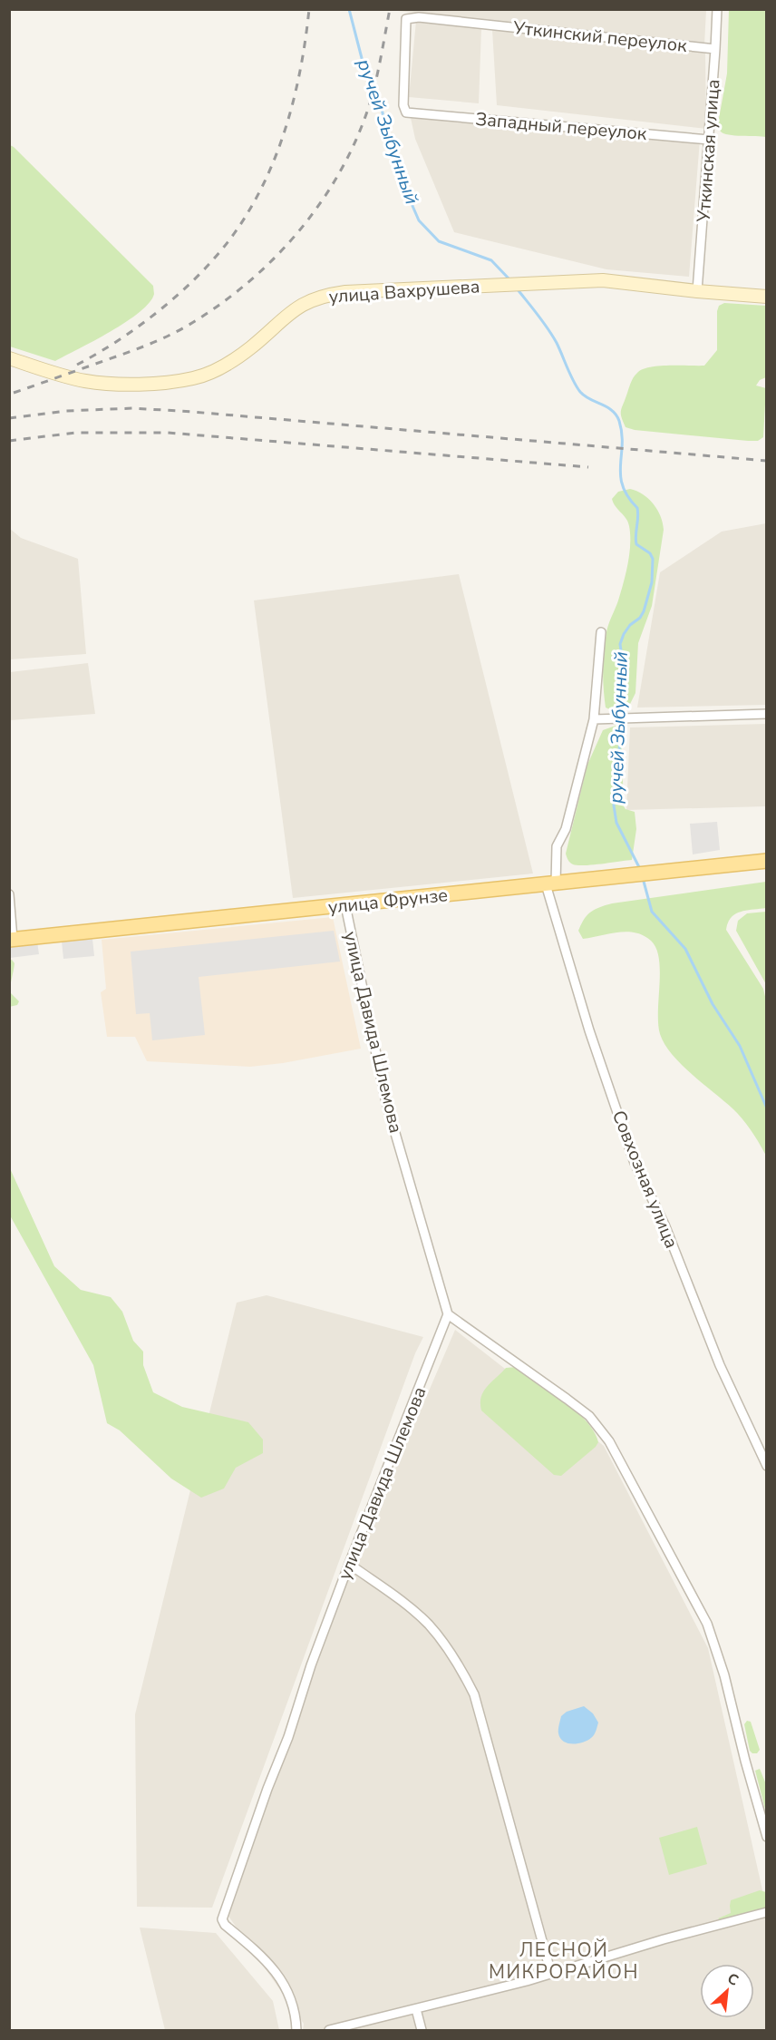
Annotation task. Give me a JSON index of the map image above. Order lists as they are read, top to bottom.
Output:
{
  "streets": {
    "main road": ["улица Вахрушева", "улица Фрунзе"],
    "street": [
      "Уткинский переулок",
      "Западный переулок",
      "Уткинская улица",
      "улица Давида Шлемова",
      "Совхозная улица"
    ]
  },
  "crossings": [
    ["Уткинский переулок", "Западный переулок"],
    ["Уткинский переулок", "Уткинская улица"],
    ["Западный переулок", "Уткинская улица"],
    ["Уткинская улица", "улица Вахрушева"],
    ["улица Фрунзе", "улица Давида Шлемова"],
    ["улица Фрунзе", "Совхозная улица"]
  ],
  "districts": ["ЛЕСНОЙ МИКРОРАЙОН"],
  "water": ["ручей Зыбунный"],
  "north": "top right"
}
